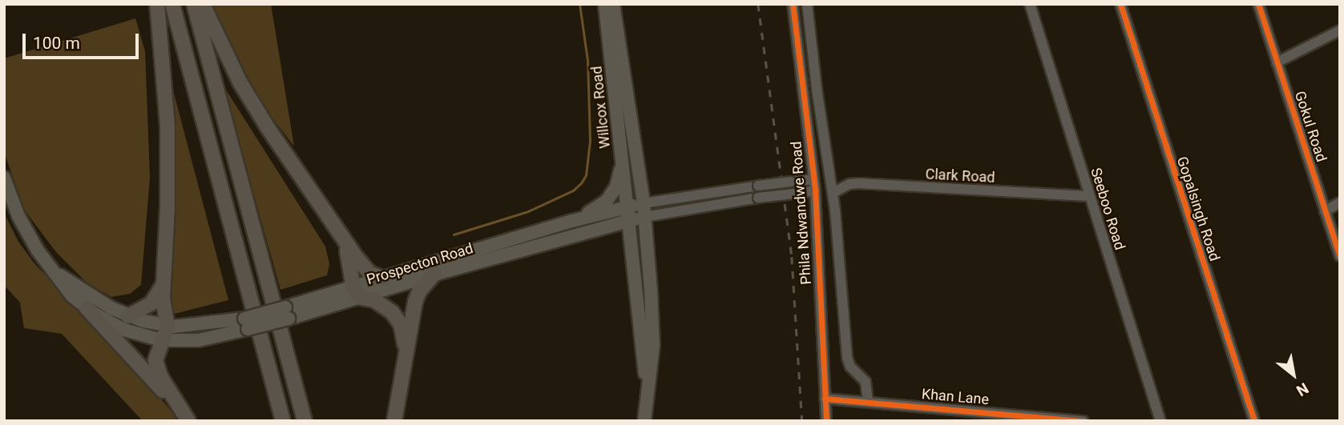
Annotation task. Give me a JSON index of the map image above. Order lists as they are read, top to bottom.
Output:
{
  "streets": {
    "main road": ["Willcox Road", "Prospecton Road"],
    "street": [
      "Gokul Road",
      "Clark Road",
      "Seeboo Road",
      "Gopalsingh Road",
      "Phila Ndwandwe Road",
      "Khan Lane"
    ]
  },
  "crossings": [
    ["Willcox Road", "Prospecton Road"],
    ["Clark Road", "Seeboo Road"],
    ["Clark Road", "Phila Ndwandwe Road"],
    ["Phila Ndwandwe Road", "Prospecton Road"],
    ["Phila Ndwandwe Road", "Khan Lane"]
  ],
  "scale_bar": "100 m",
  "north": "bottom right"
}
